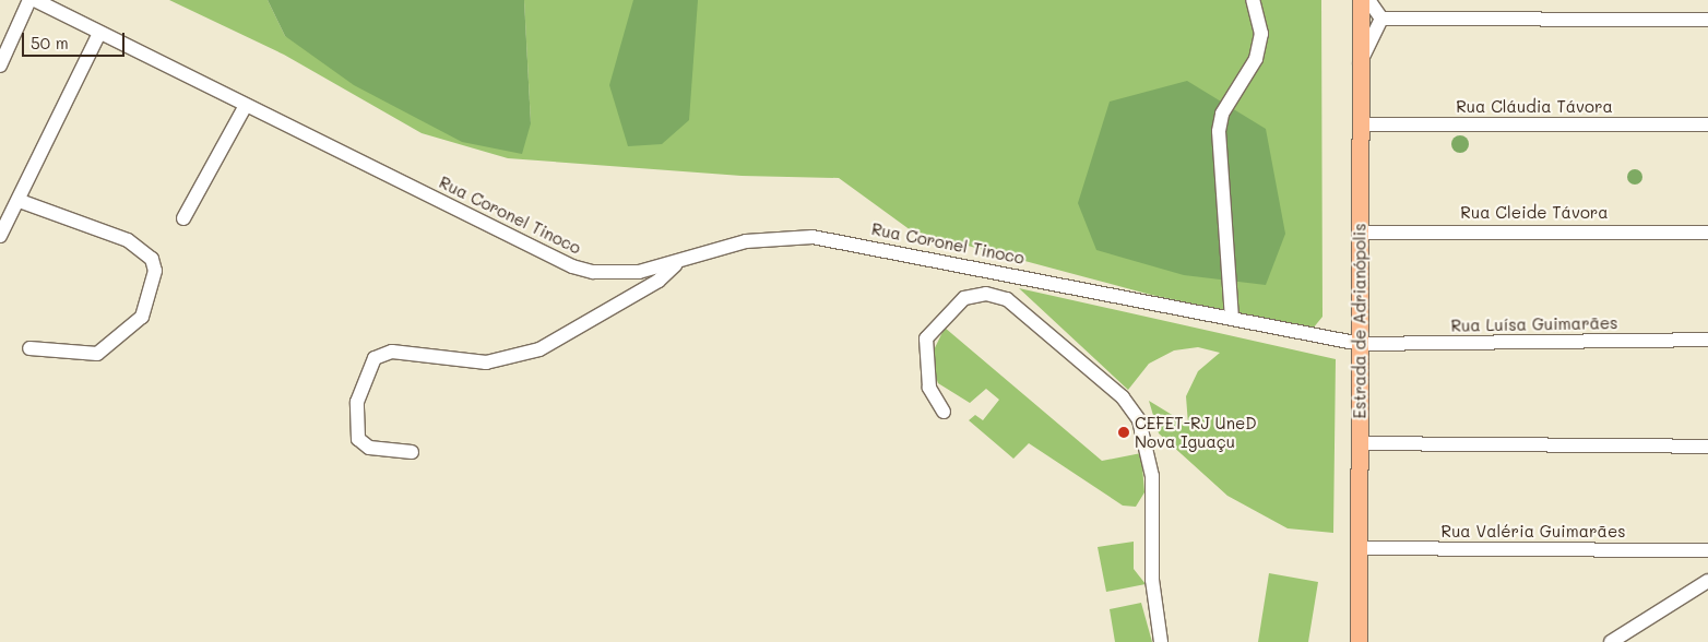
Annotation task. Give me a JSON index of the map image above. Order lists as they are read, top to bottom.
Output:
{
  "streets": {
    "main road": ["Estrada de Adrianópolis"],
    "street": [
      "Rua Cláudia Távora",
      "Rua Cleide Távora",
      "Rua Coronel Tinoco",
      "Rua Luísa Guimarães",
      "Rua Valéria Guimarães"
    ]
  },
  "crossings": [
    ["Rua Cláudia Távora", "Estrada de Adrianópolis"],
    ["Rua Cleide Távora", "Estrada de Adrianópolis"],
    ["Rua Coronel Tinoco", "Estrada de Adrianópolis"],
    ["Rua Coronel Tinoco", "Rua Luísa Guimarães"],
    ["Estrada de Adrianópolis", "Rua Luísa Guimarães"],
    ["Estrada de Adrianópolis", "Rua Valéria Guimarães"]
  ],
  "places": ["CEFET-RJ UneD Nova Iguaçu"],
  "scale_bar": "50 m"
}
